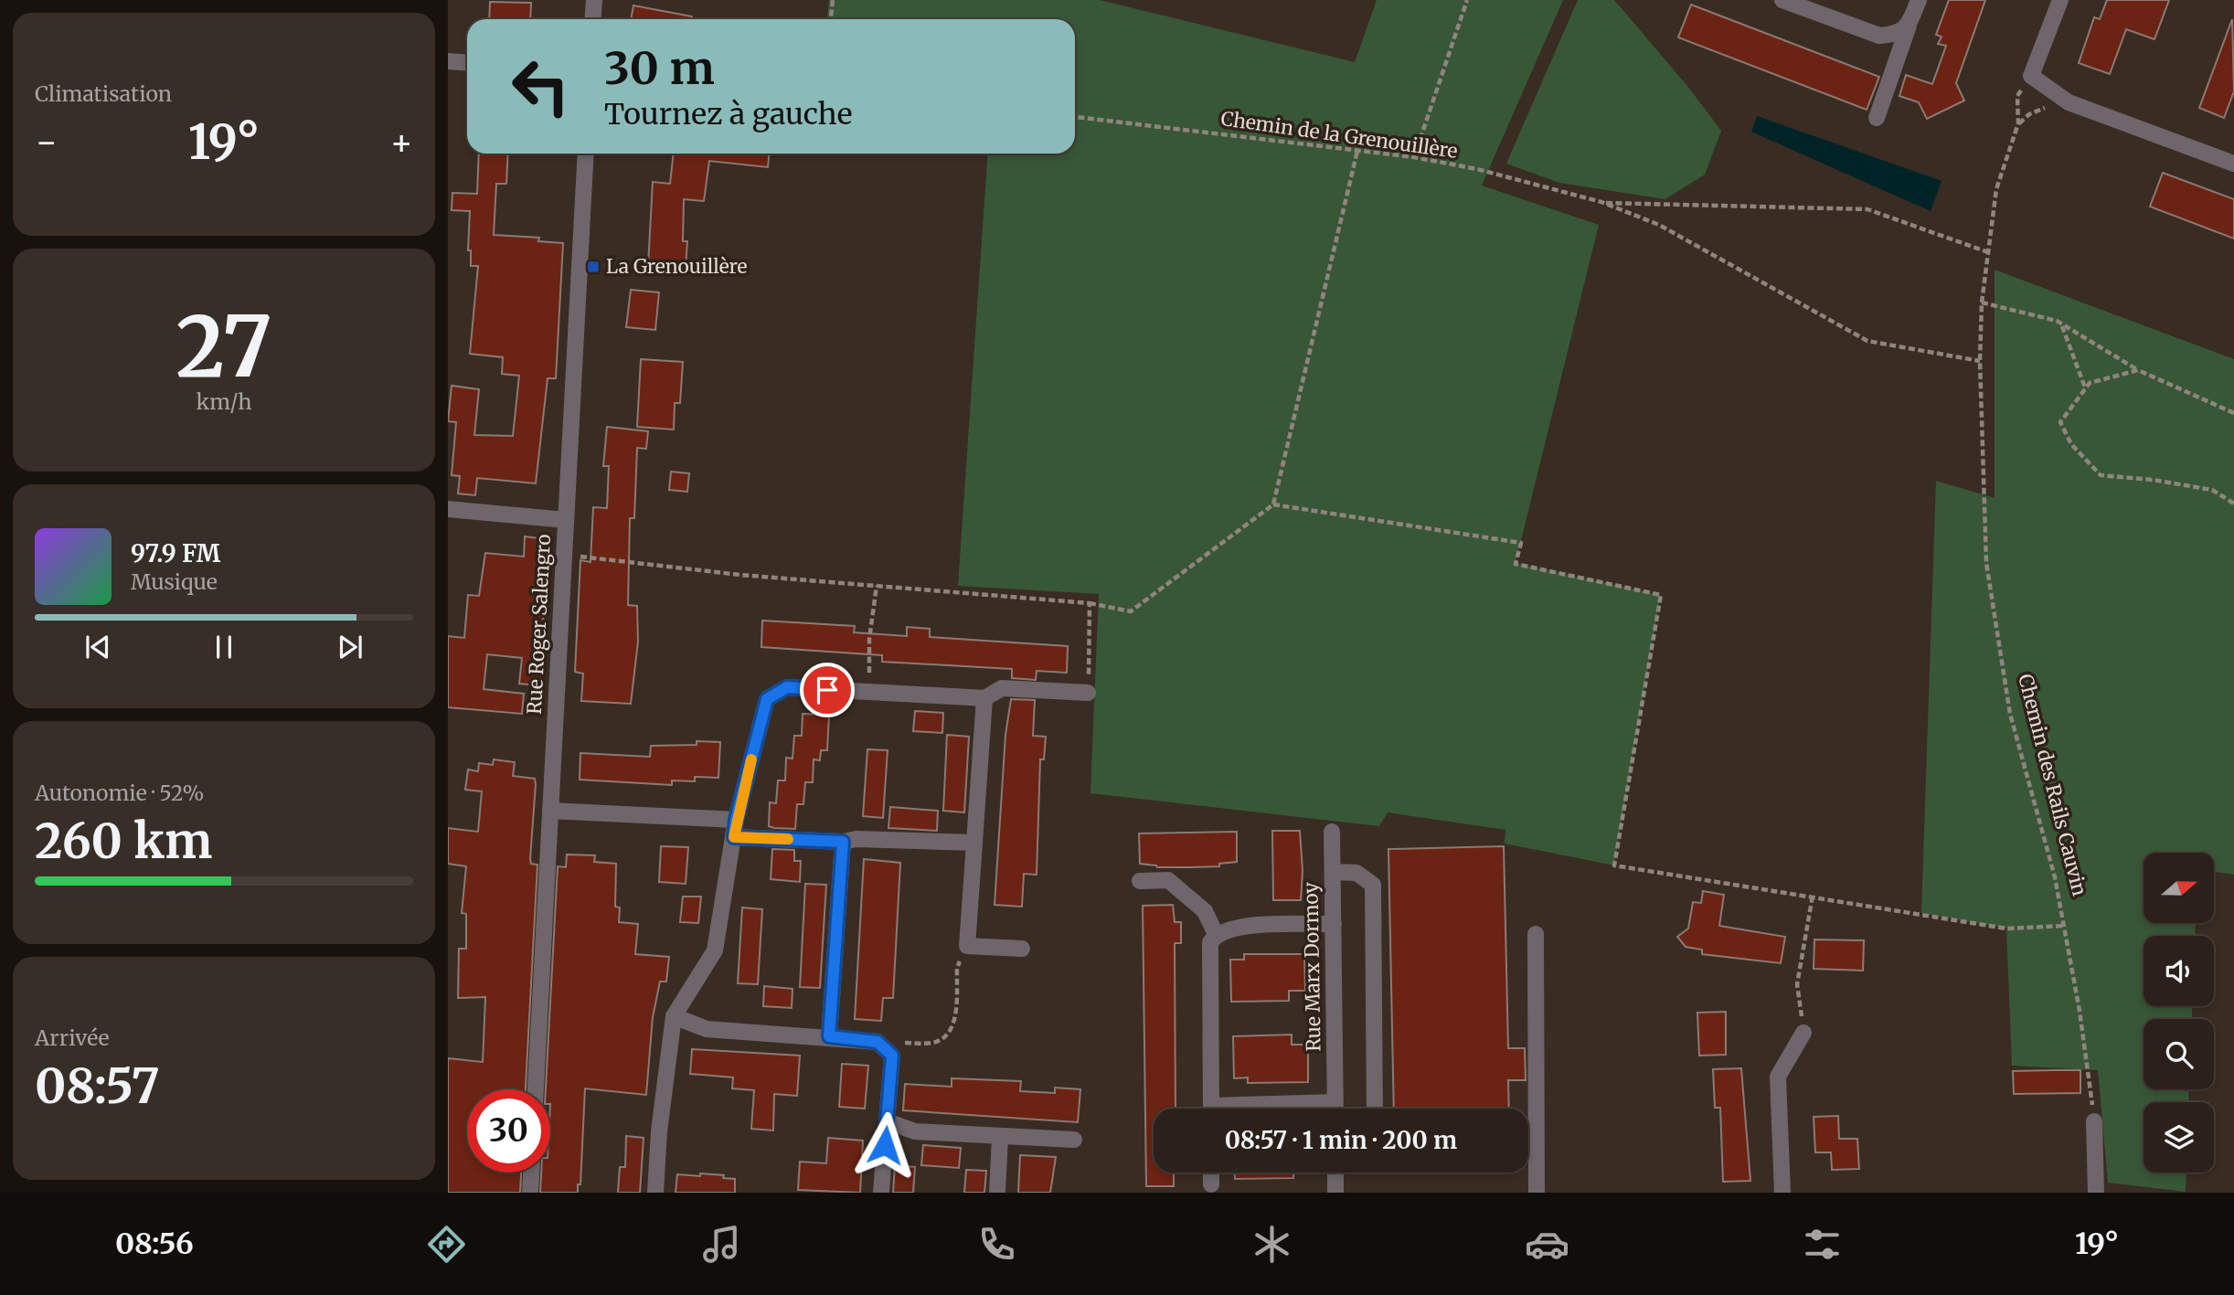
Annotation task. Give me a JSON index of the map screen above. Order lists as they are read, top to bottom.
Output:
{
  "streets": {
    "street": ["Rue Roger Salengro", "Rue Marx Dormoy"],
    "path": ["Chemin de la Grenouillère", "Chemin des Rails Cauvin"]
  },
  "places": {
    "transit": ["La Grenouillère"]
  },
  "north": "right",
  "page": {
    "tile": [
      "Climatisation",
      ["27", "km/h"],
      ["Autonomie · 52%", "260 km"],
      ["Arrivée", "08:57"]
    ],
    "turn": ["30 m", "Tournez à gauche"],
    "heat": ["−", "19°", "+"],
    "song": ["97.9 FM", "Musique"],
    "limit": "30",
    "trip": "08:57 · 1 min · 200 m",
    "tabs": ["08:56", "19°"]
  }
}
